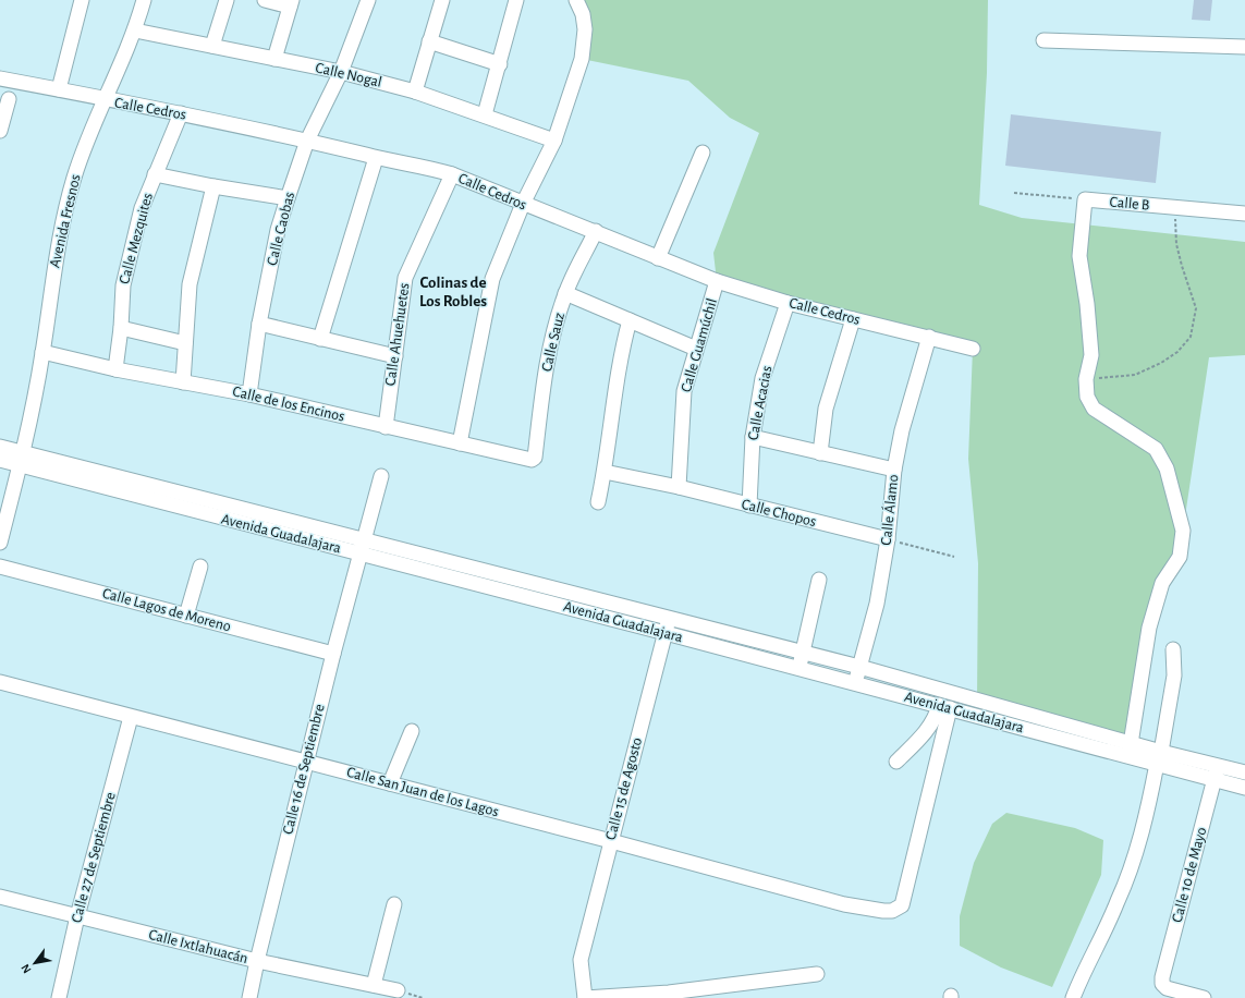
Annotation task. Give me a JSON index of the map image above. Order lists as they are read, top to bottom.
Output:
{
  "streets": {
    "street": [
      "Calle Nogal",
      "Calle Cedros",
      "Calle B",
      "Avenida Fresnos",
      "Calle Caobas",
      "Calle Mezquites",
      "Calle Ahuehuetes",
      "Calle Sauz",
      "Calle Guamúchil",
      "Calle Acacias",
      "Calle de los Encinos",
      "Calle Álamo",
      "Calle Chopos",
      "Avenida Guadalajara",
      "Calle Lagos de Moreno",
      "Calle 16 de Septiembre",
      "Calle 15 de Agosto",
      "Calle San Juan de los Lagos",
      "Calle 27 de Septiembre",
      "Calle 10 de Mayo",
      "Calle Ixtlahuacán"
    ]
  },
  "crossings": [
    ["Calle Nogal", "Avenida Fresnos"],
    ["Calle Nogal", "Calle Caobas"],
    ["Calle Cedros", "Avenida Fresnos"],
    ["Calle Cedros", "Calle Caobas"],
    ["Calle Cedros", "Calle Mezquites"],
    ["Calle Cedros", "Calle Ahuehuetes"],
    ["Calle Cedros", "Calle Sauz"],
    ["Calle Cedros", "Calle Guamúchil"],
    ["Calle Cedros", "Calle Acacias"],
    ["Calle Cedros", "Calle Álamo"],
    ["Avenida Fresnos", "Calle de los Encinos"],
    ["Avenida Fresnos", "Avenida Guadalajara"],
    ["Calle Caobas", "Calle de los Encinos"],
    ["Calle Mezquites", "Calle de los Encinos"],
    ["Calle Ahuehuetes", "Calle de los Encinos"],
    ["Calle Sauz", "Calle de los Encinos"],
    ["Calle Guamúchil", "Calle Chopos"],
    ["Calle Acacias", "Calle Chopos"],
    ["Calle Álamo", "Calle Chopos"],
    ["Calle Álamo", "Avenida Guadalajara"],
    ["Avenida Guadalajara", "Calle 16 de Septiembre"],
    ["Avenida Guadalajara", "Calle 15 de Agosto"],
    ["Avenida Guadalajara", "Calle San Juan de los Lagos"],
    ["Avenida Guadalajara", "Calle 10 de Mayo"],
    ["Calle Lagos de Moreno", "Calle 16 de Septiembre"],
    ["Calle 16 de Septiembre", "Calle San Juan de los Lagos"],
    ["Calle 16 de Septiembre", "Calle Ixtlahuacán"],
    ["Calle 15 de Agosto", "Calle San Juan de los Lagos"],
    ["Calle San Juan de los Lagos", "Calle 27 de Septiembre"],
    ["Calle 27 de Septiembre", "Calle Ixtlahuacán"]
  ],
  "districts": ["Colinas de Los Robles"],
  "north": "bottom left"
}
